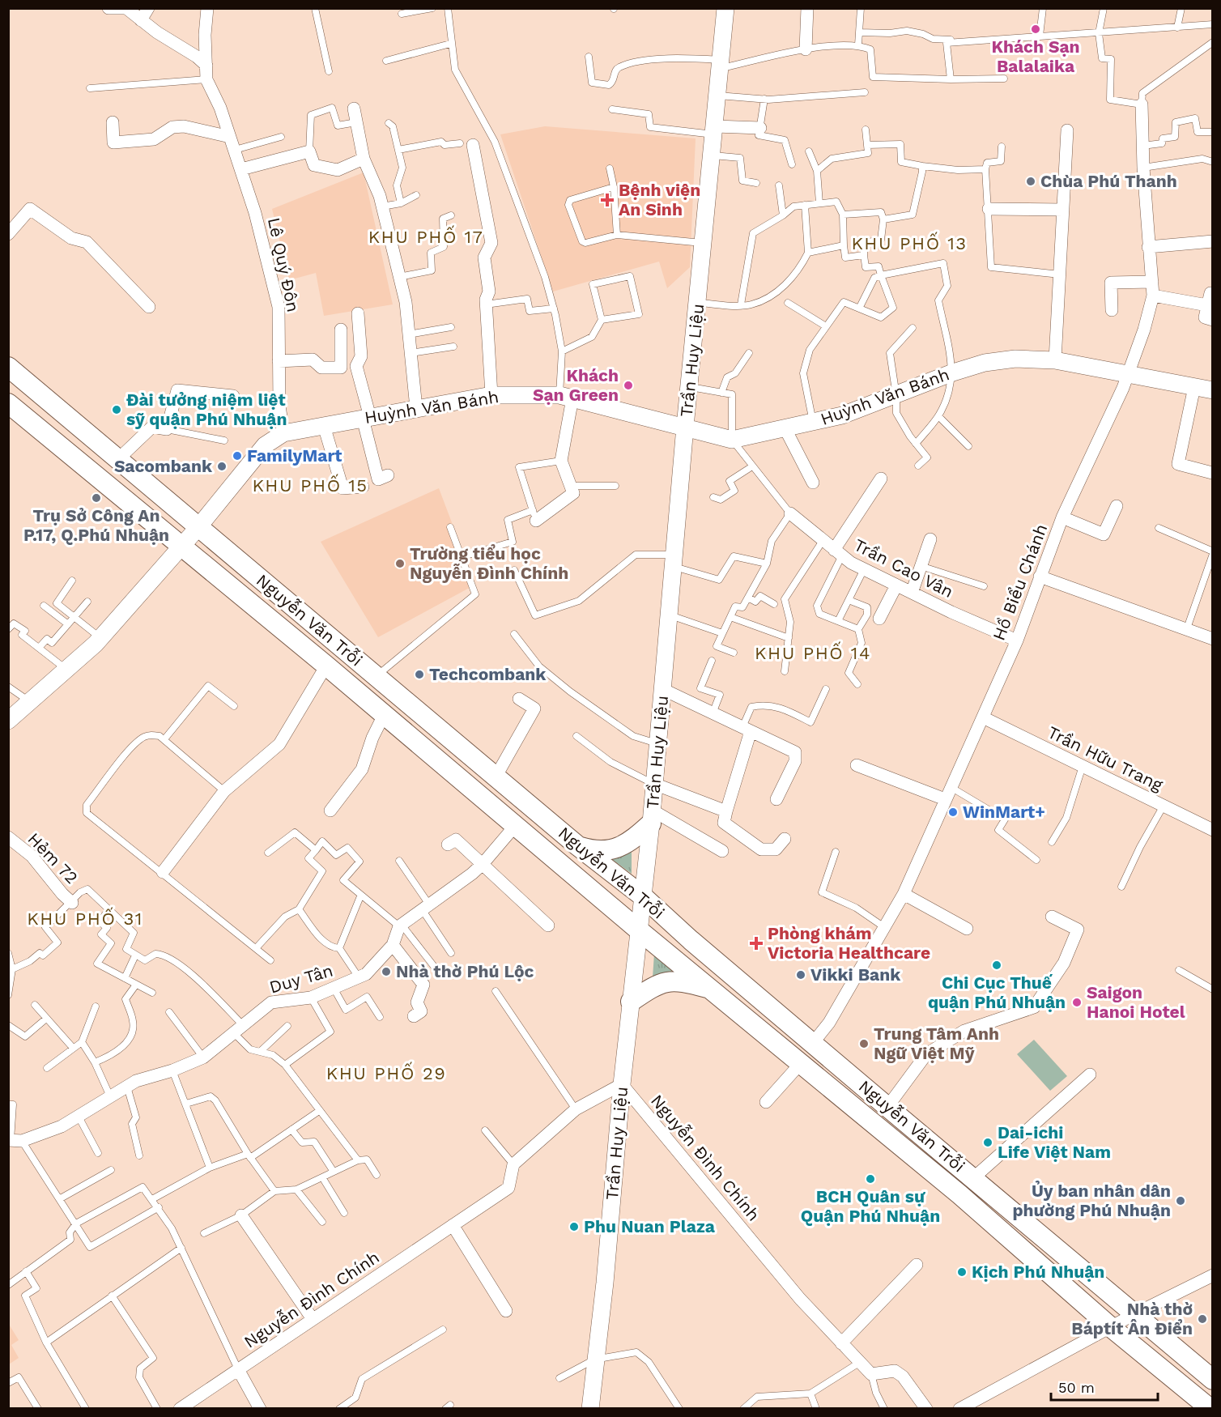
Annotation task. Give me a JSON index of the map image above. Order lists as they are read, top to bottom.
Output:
{
  "streets": {
    "main road": ["Nguyễn Văn Trỗi"],
    "street": [
      "Lê Quý Ðôn",
      "Trần Huy Liệu",
      "Huỳnh Văn Bánh",
      "Trần Cao Vân",
      "Hồ Biểu Chánh",
      "Trần Hữu Trang",
      "Hẻm 72",
      "Duy Tân",
      "Nguyễn Đình Chính"
    ]
  },
  "crossings": [
    ["Lê Quý Ðôn", "Huỳnh Văn Bánh"],
    ["Trần Huy Liệu", "Huỳnh Văn Bánh"],
    ["Trần Huy Liệu", "Nguyễn Văn Trỗi"],
    ["Trần Huy Liệu", "Nguyễn Đình Chính"],
    ["Huỳnh Văn Bánh", "Trần Cao Vân"],
    ["Huỳnh Văn Bánh", "Hồ Biểu Chánh"],
    ["Huỳnh Văn Bánh", "Nguyễn Văn Trỗi"],
    ["Trần Cao Vân", "Hồ Biểu Chánh"],
    ["Hồ Biểu Chánh", "Nguyễn Văn Trỗi"],
    ["Hồ Biểu Chánh", "Trần Hữu Trang"]
  ],
  "districts": [
    "KHU PHỐ 17",
    "KHU PHỐ 13",
    "KHU PHỐ 15",
    "KHU PHỐ 14",
    "KHU PHỐ 31",
    "KHU PHỐ 29"
  ],
  "places": {
    "other": [
      "Khách Sạn Balalaika",
      "Chùa Phú Thanh",
      "Khách Sạn Green",
      "Đài tưởng niệm liệt sỹ quận Phú Nhuận",
      "FamilyMart",
      "Sacombank",
      "Trụ Sở Công An P.17, Q.Phú Nhuận",
      "Trường tiểu học Nguyễn Đình Chính",
      "Techcombank",
      "WinMart+",
      "Chi Cục Thuế quận Phú Nhuận",
      "Nhà thờ Phú Lộc",
      "Vikki Bank",
      "Saigon Hanoi Hotel",
      "Trung Tâm Anh Ngữ Việt Mỹ",
      "Dai-ichi Life Việt Nam",
      "BCH Quân sự Quận Phú Nhuận",
      "Ủy ban nhân dân phường Phú Nhuận",
      "Phu Nuan Plaza",
      "Kịch Phú Nhuận",
      "Nhà thờ Báptít Ân Điển"
    ],
    "health": ["Bệnh viện An Sinh", "Phòng khám Victoria Healthcare"]
  },
  "scale_bar": "50 m"
}
